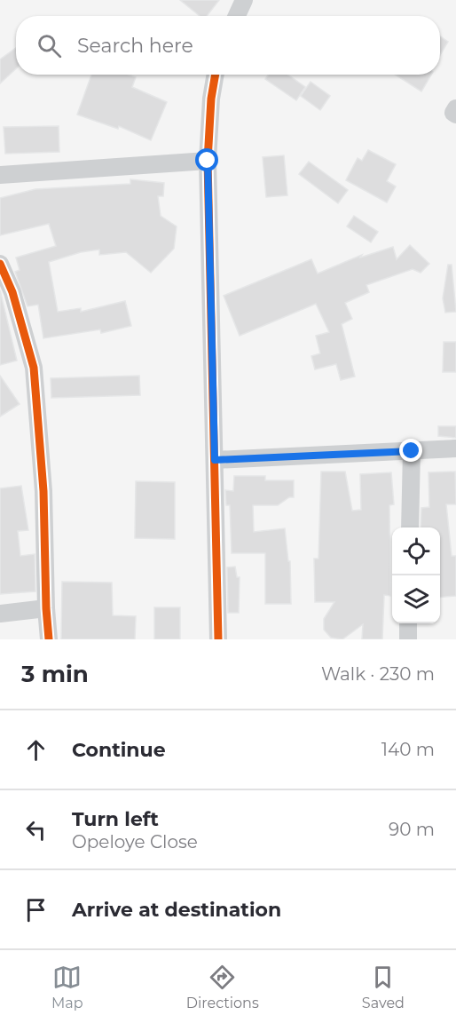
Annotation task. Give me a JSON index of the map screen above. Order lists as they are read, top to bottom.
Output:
{
  "page": {
    "search": "Search here",
    "heading": ["3 min", "Walk · 230 m"],
    "list": [
      ["Continue", "140 m"],
      ["Turn left", "Opeloye Close", "90 m"],
      "Arrive at destination"
    ],
    "nav": ["Map", "Directions", "Saved"]
  }
}
